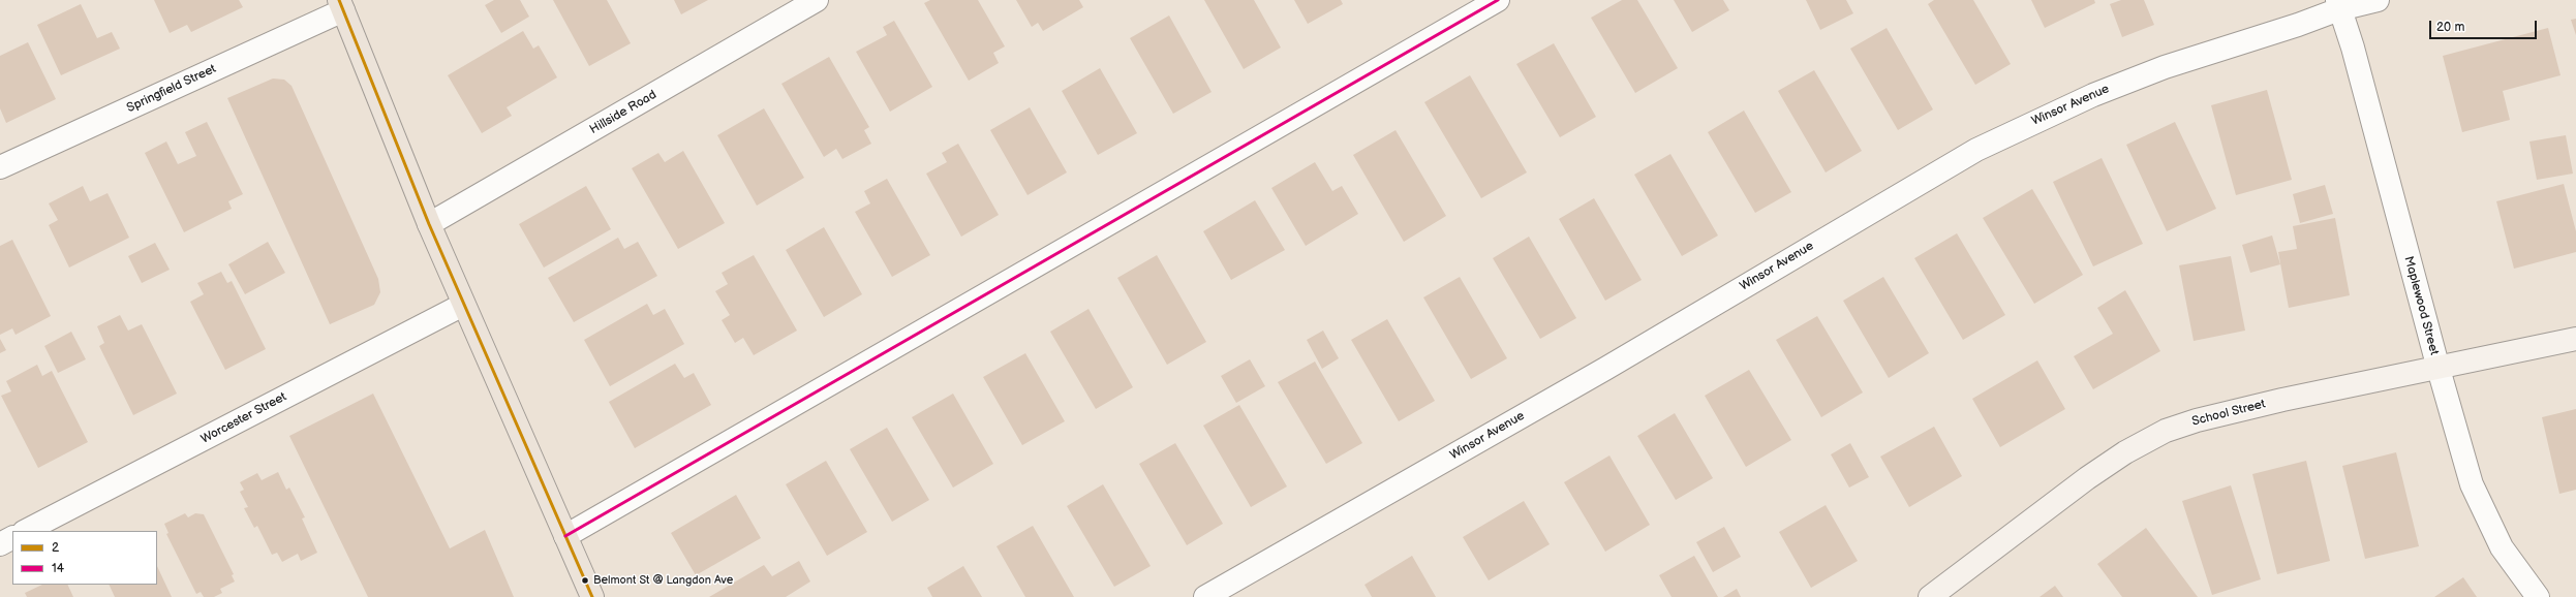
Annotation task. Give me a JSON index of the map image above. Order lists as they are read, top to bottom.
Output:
{
  "streets": {
    "street": [
      "Springfield Street",
      "Winsor Avenue",
      "Hillside Road",
      "Maplewood Street",
      "School Street",
      "Worcester Street"
    ]
  },
  "crossings": [
    ["Winsor Avenue", "Maplewood Street"],
    ["Maplewood Street", "School Street"]
  ],
  "places": ["Belmont St @ Langdon Ave"],
  "lines": ["transit line 2", "transit line 14"],
  "legend": ["2", "14"],
  "scale_bar": "20 m"
}
